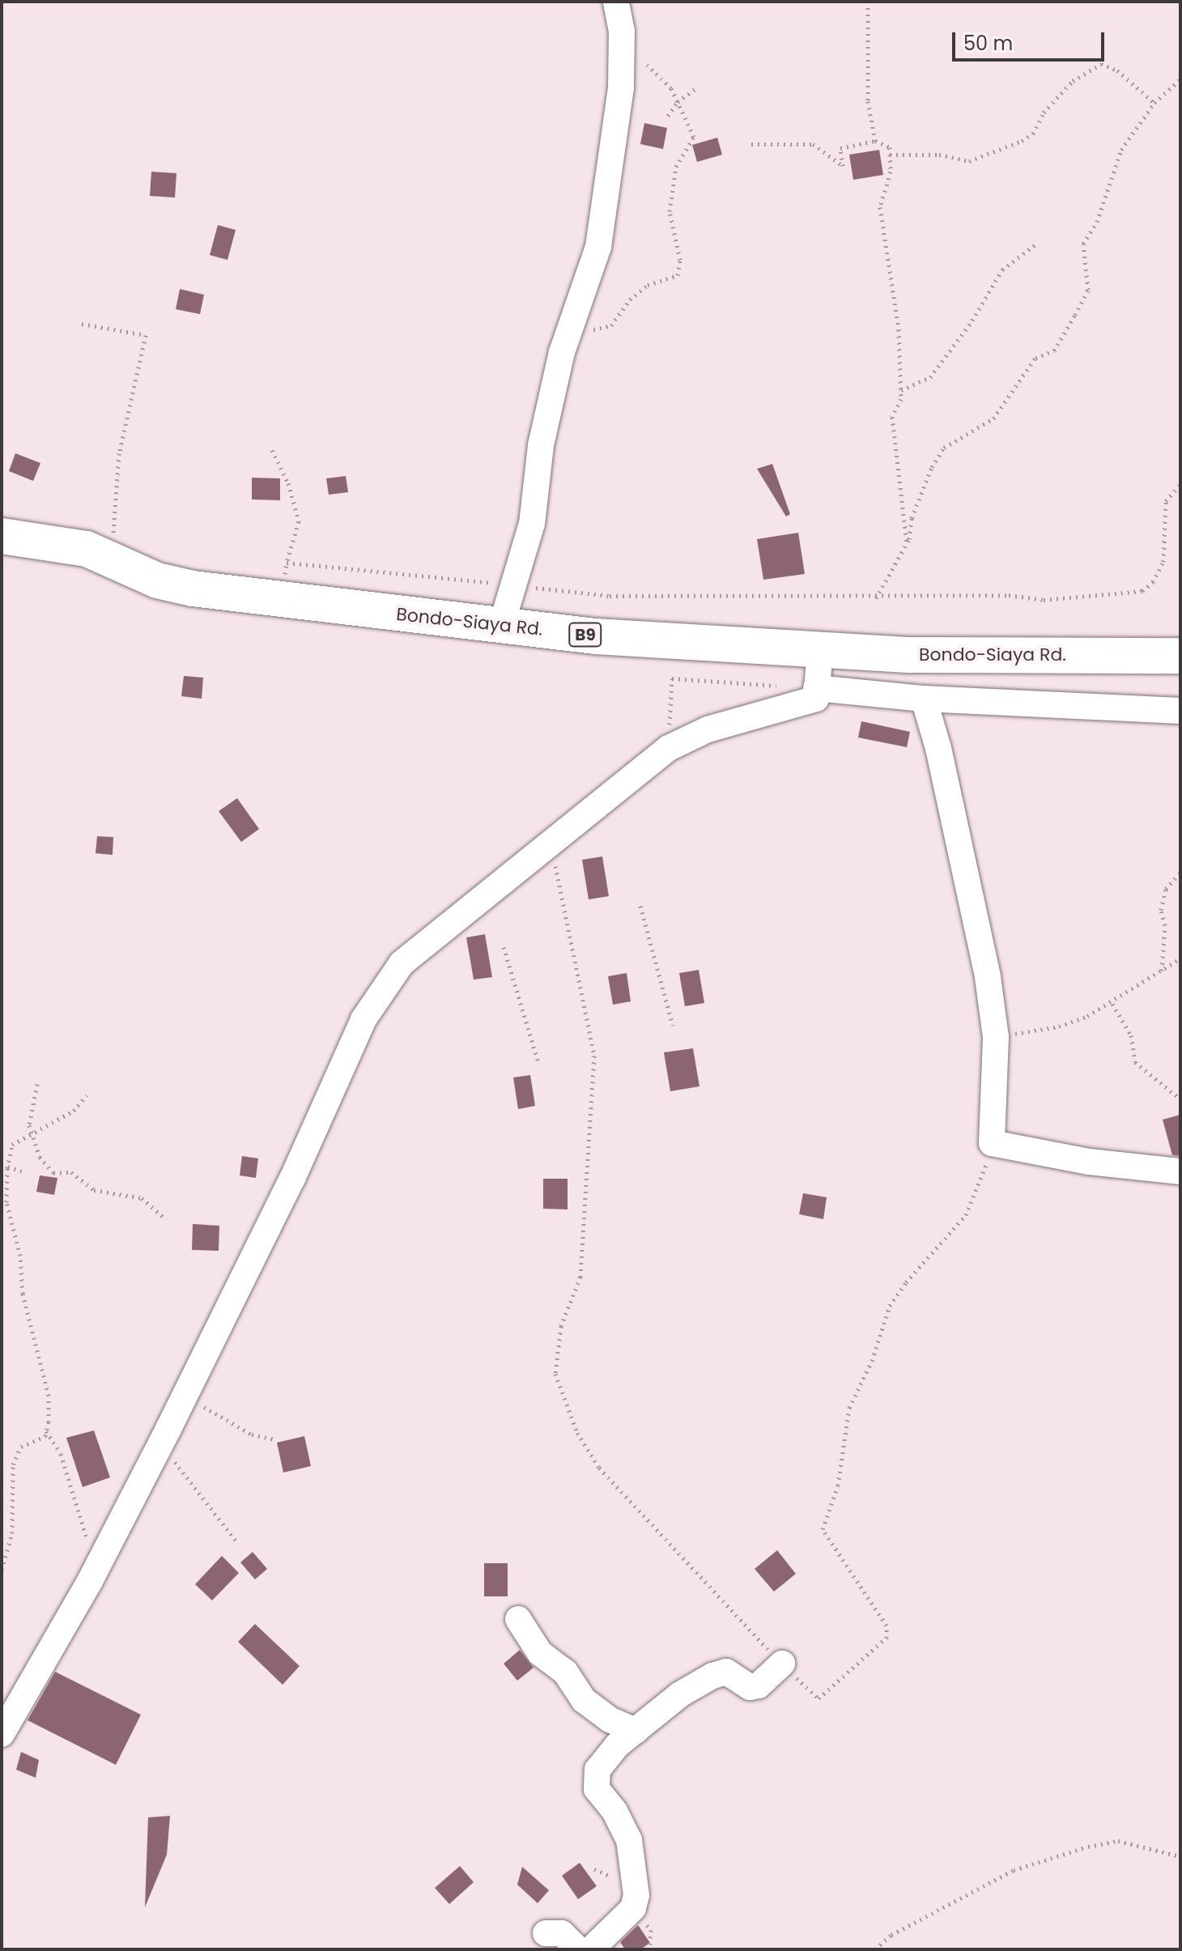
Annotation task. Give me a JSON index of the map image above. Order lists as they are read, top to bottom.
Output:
{
  "streets": {
    "highway": ["Bondo-Siaya Rd.", "B9"]
  },
  "scale_bar": "50 m"
}
